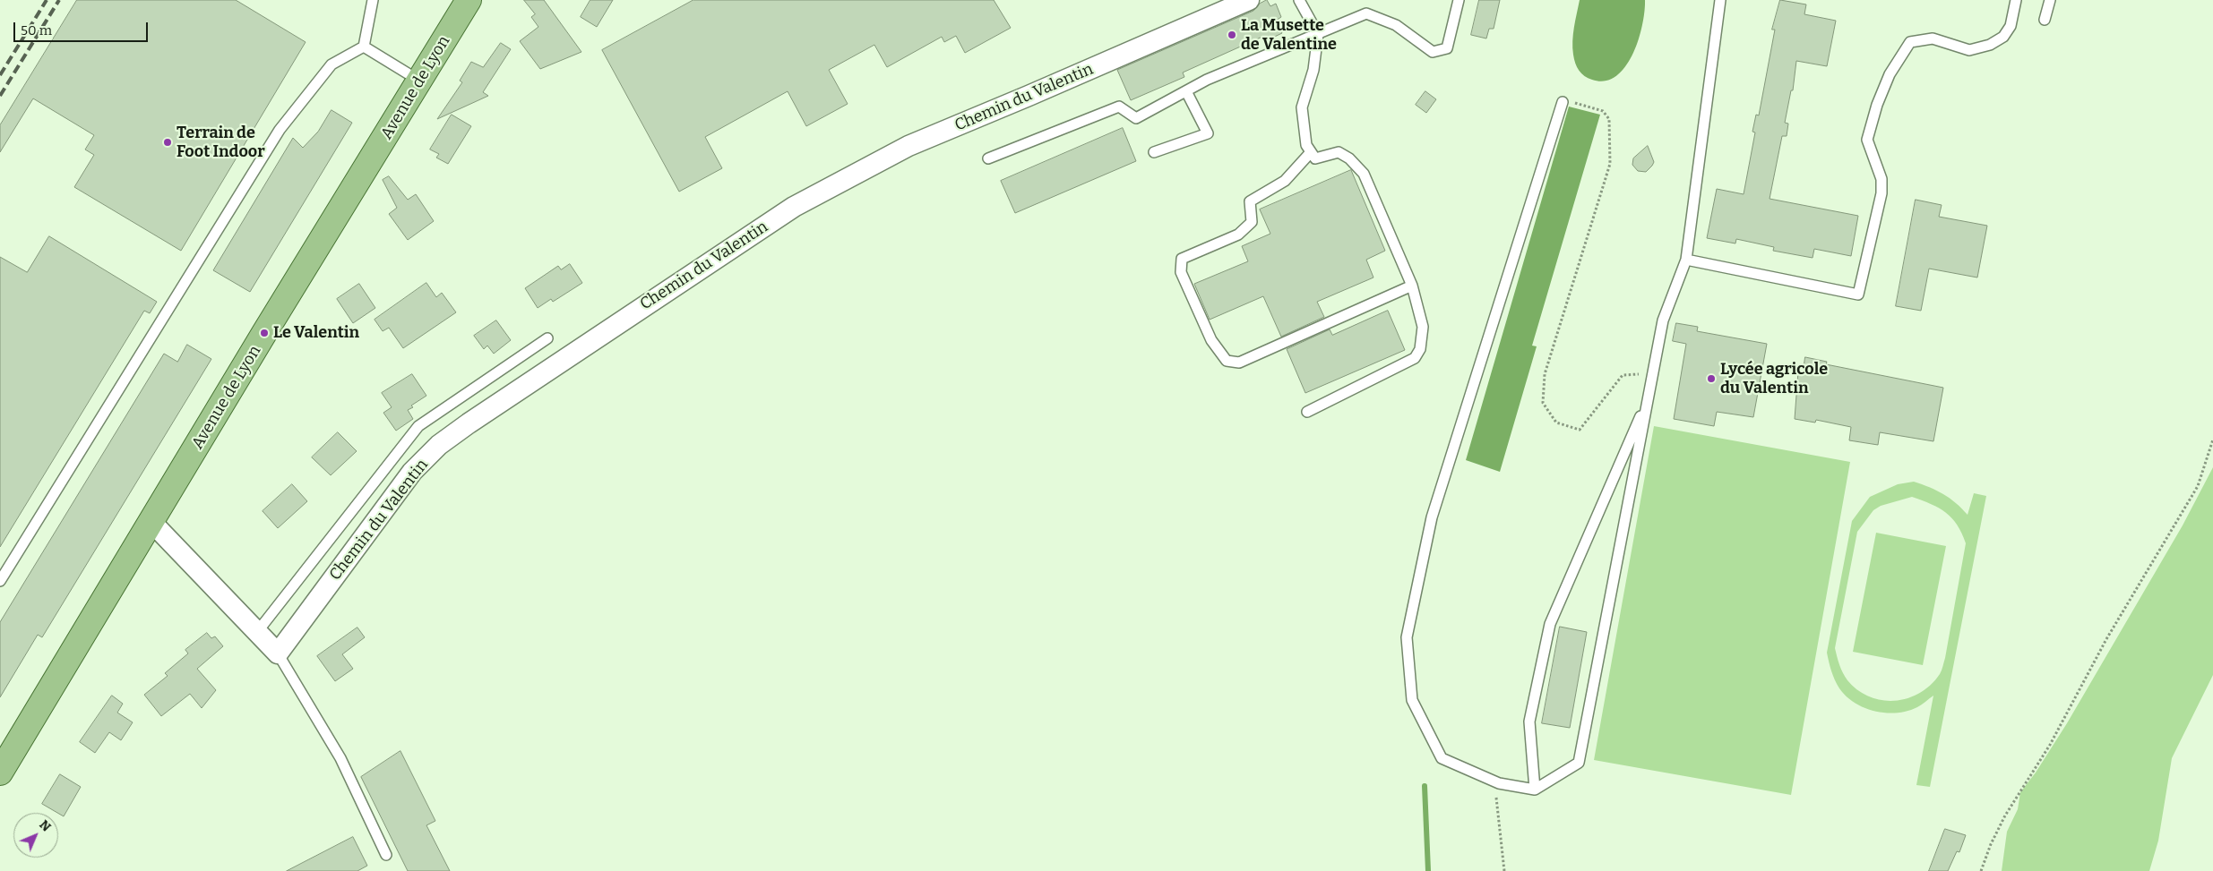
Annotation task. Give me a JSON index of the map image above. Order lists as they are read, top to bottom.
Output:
{
  "streets": {
    "main road": ["Avenue de Lyon"],
    "street": ["Chemin du Valentin"]
  },
  "places": [
    "La Musette de Valentine",
    "Terrain de Foot Indoor",
    "Le Valentin",
    "Lycée agricole du Valentin"
  ],
  "scale_bar": "50 m",
  "north": "top right"
}
